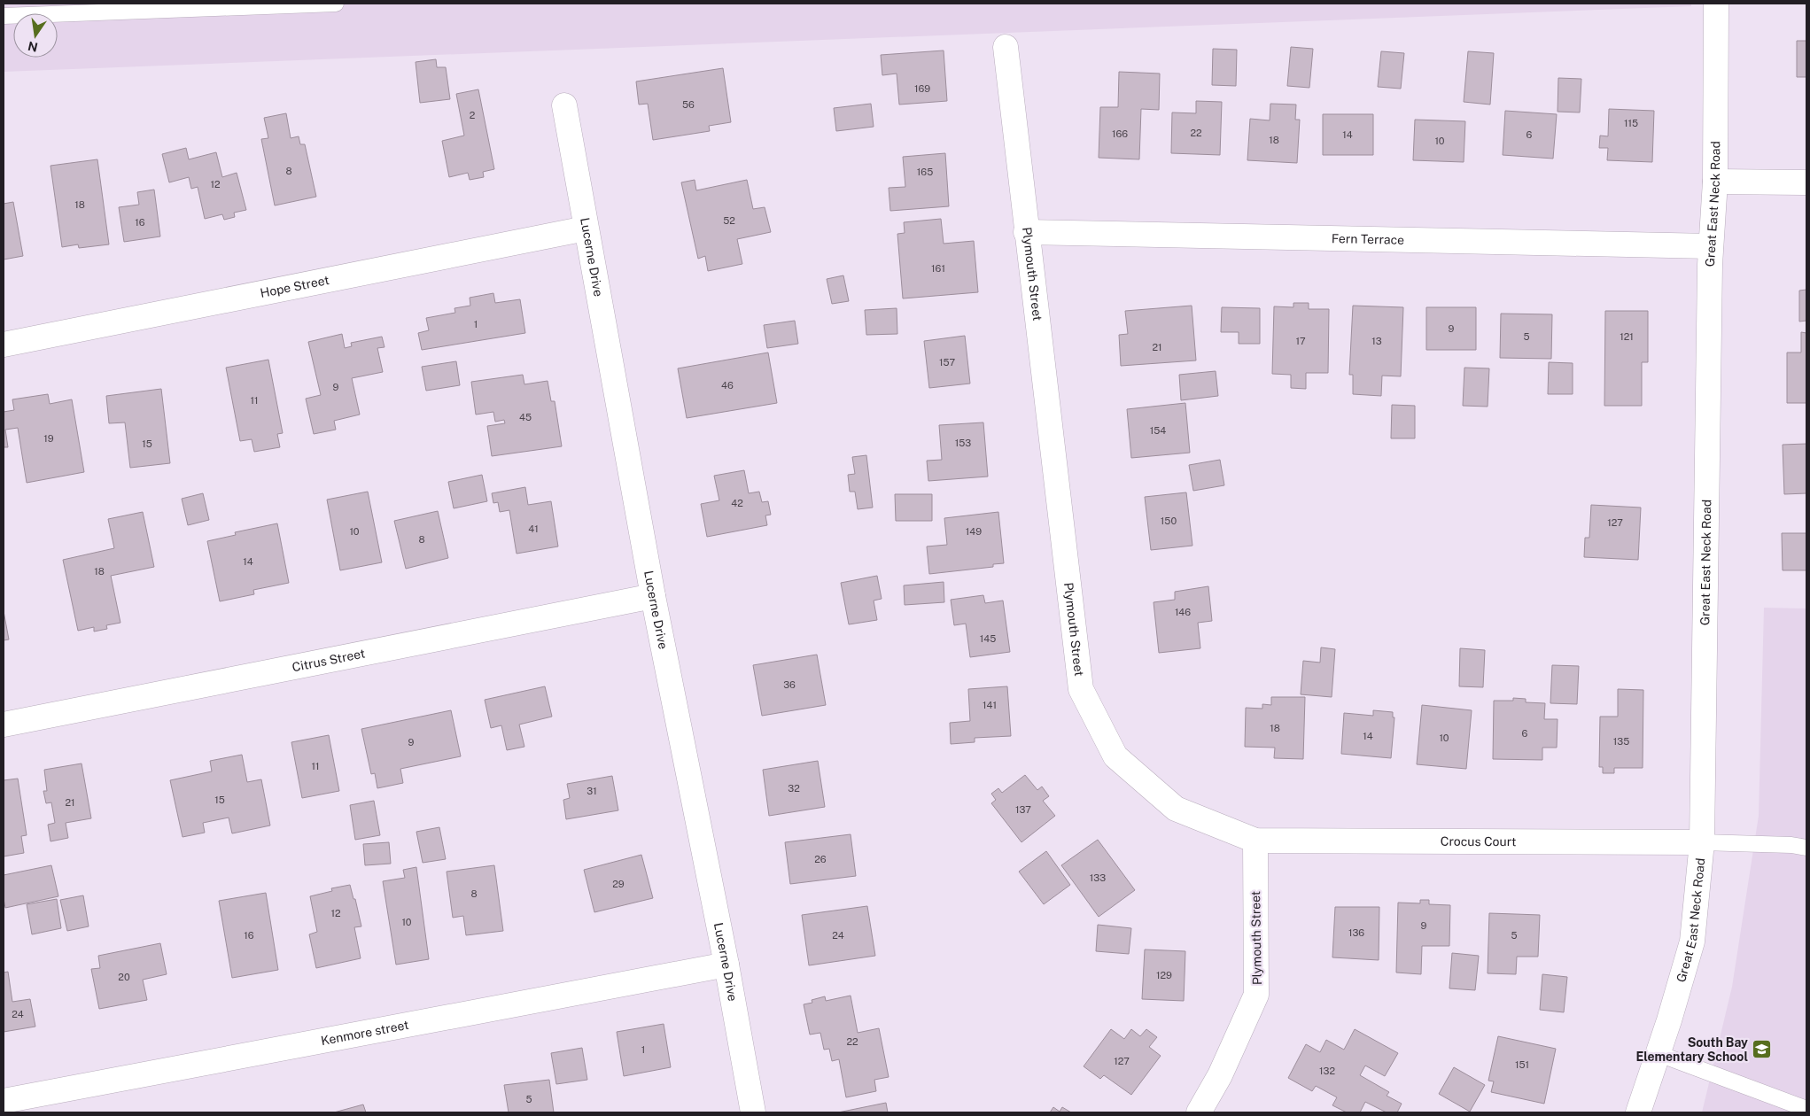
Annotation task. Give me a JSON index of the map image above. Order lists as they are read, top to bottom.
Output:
{
  "streets": {
    "street": [
      "Great East Neck Road",
      "Fern Terrace",
      "Lucerne Drive",
      "Plymouth Street",
      "Hope Street",
      "Citrus Street",
      "Crocus Court",
      "Kenmore street"
    ]
  },
  "crossings": [
    ["Great East Neck Road", "Fern Terrace"],
    ["Great East Neck Road", "Crocus Court"],
    ["Fern Terrace", "Plymouth Street"],
    ["Lucerne Drive", "Hope Street"],
    ["Lucerne Drive", "Citrus Street"],
    ["Lucerne Drive", "Kenmore street"],
    ["Plymouth Street", "Crocus Court"]
  ],
  "places": {
    "school or university": ["South Bay Elementary School"]
  },
  "house_numbers": [
    "169",
    "56",
    "2",
    "115",
    "22",
    "166",
    "14",
    "6",
    "18",
    "10",
    "8",
    "165",
    "12",
    "18",
    "52",
    "16",
    "161",
    "1",
    "9",
    "5",
    "121",
    "17",
    "13",
    "21",
    "157",
    "46",
    "9",
    "11",
    "45",
    "154",
    "19",
    "153",
    "15",
    "42",
    "150",
    "127",
    "41",
    "10",
    "149",
    "8",
    "14",
    "18",
    "146",
    "145",
    "36",
    "141",
    "18",
    "6",
    "14",
    "10",
    "135",
    "9",
    "11",
    "32",
    "31",
    "15",
    "21",
    "137",
    "26",
    "133",
    "29",
    "8",
    "12",
    "10",
    "9",
    "136",
    "16",
    "24",
    "5",
    "129",
    "20",
    "24",
    "22",
    "1",
    "127",
    "151",
    "132",
    "5"
  ],
  "north": "bottom"
}
